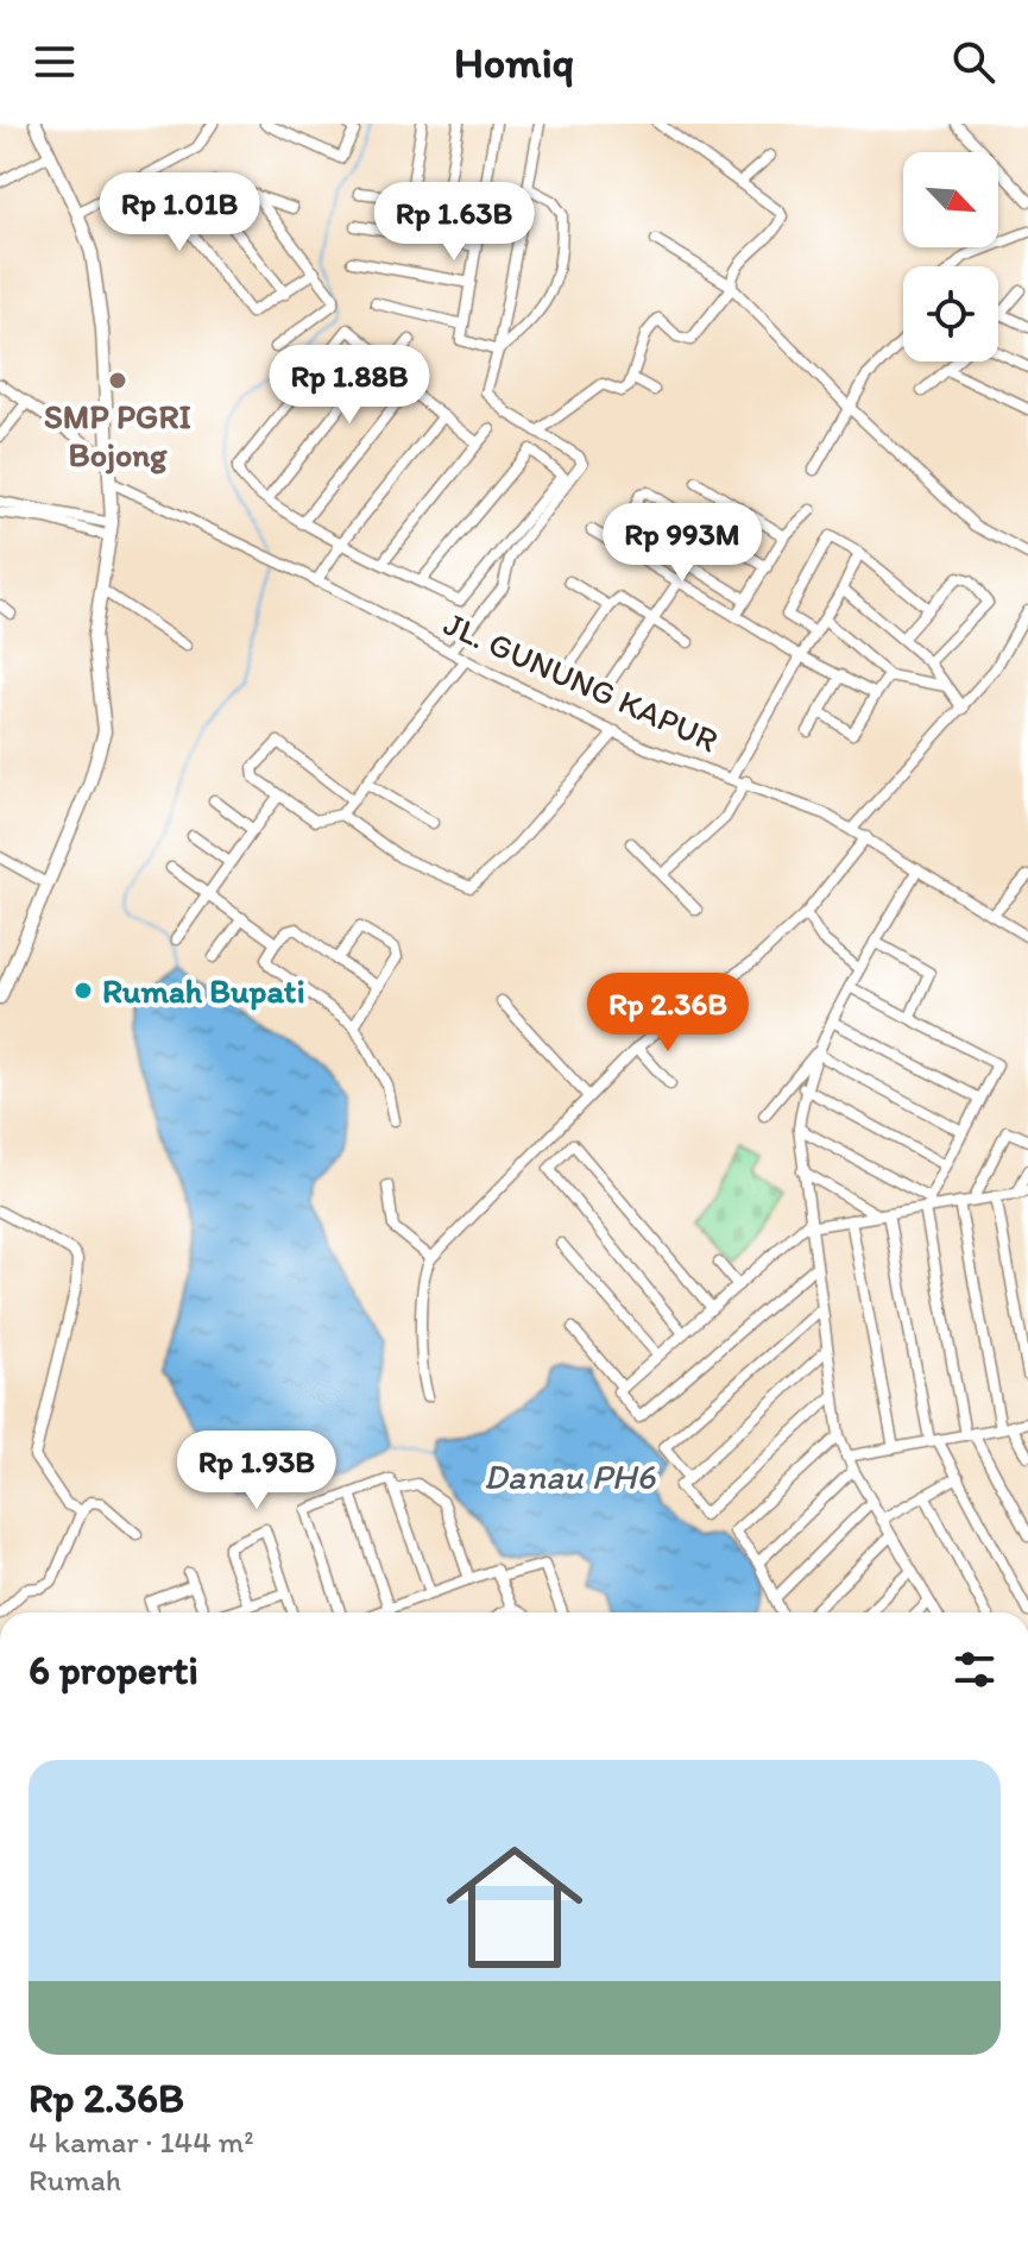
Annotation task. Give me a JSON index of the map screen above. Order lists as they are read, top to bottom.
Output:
{
  "streets": {
    "street": ["JL. GUNUNG KAPUR"]
  },
  "water": ["Danau PH6"],
  "places": ["SMP PGRI Bojong", "Rumah Bupati"],
  "north": "bottom right",
  "page": {
    "header": "Homiq",
    "price": [
      "Rp 1.01B",
      "Rp 1.63B",
      "Rp 1.88B",
      "Rp 993M",
      "Rp 2.36B",
      "Rp 1.93B"
    ],
    "heading": "6 properti",
    "list": [
      {
        "name": "Rp 2.36B",
        "note": "4 kamar · 144 m² · Rumah"
      }
    ]
  }
}
